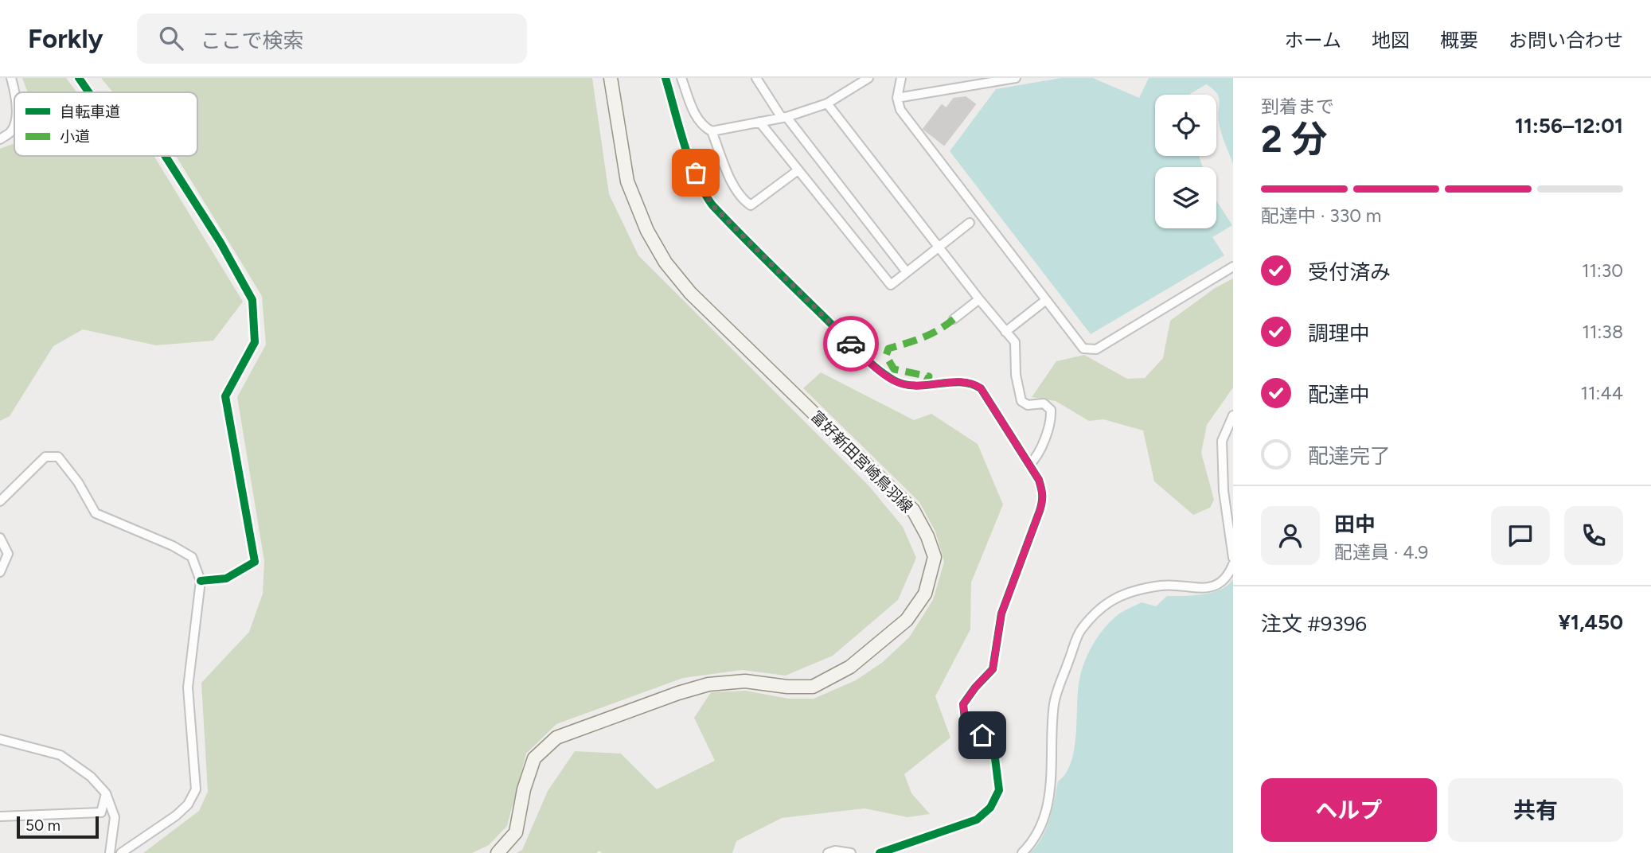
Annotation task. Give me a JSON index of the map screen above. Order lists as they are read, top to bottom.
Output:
{
  "streets": {
    "main road": ["富好新田宮崎鳥羽線"]
  },
  "legend": ["自転車道", "小道"],
  "scale_bar": "50 m",
  "page": {
    "header": "Forkly",
    "search": "ここで検索",
    "nav": [
      "ホーム",
      "地図",
      "概要",
      "お問い合わせ"
    ],
    "heading": ["2 分", "到着まで", "11:56–12:01"],
    "panel": [
      "田中",
      "配達員 · 4.9",
      "注文 #9396",
      "¥1,450"
    ],
    "bar": "配達中 · 330 m",
    "list": [
      ["受付済み", "11:30"],
      ["調理中", "11:38"],
      ["配達中", "11:44"],
      "配達完了"
    ],
    "buttons": ["ヘルプ", "共有"],
    "scale": "50 m"
  }
}
